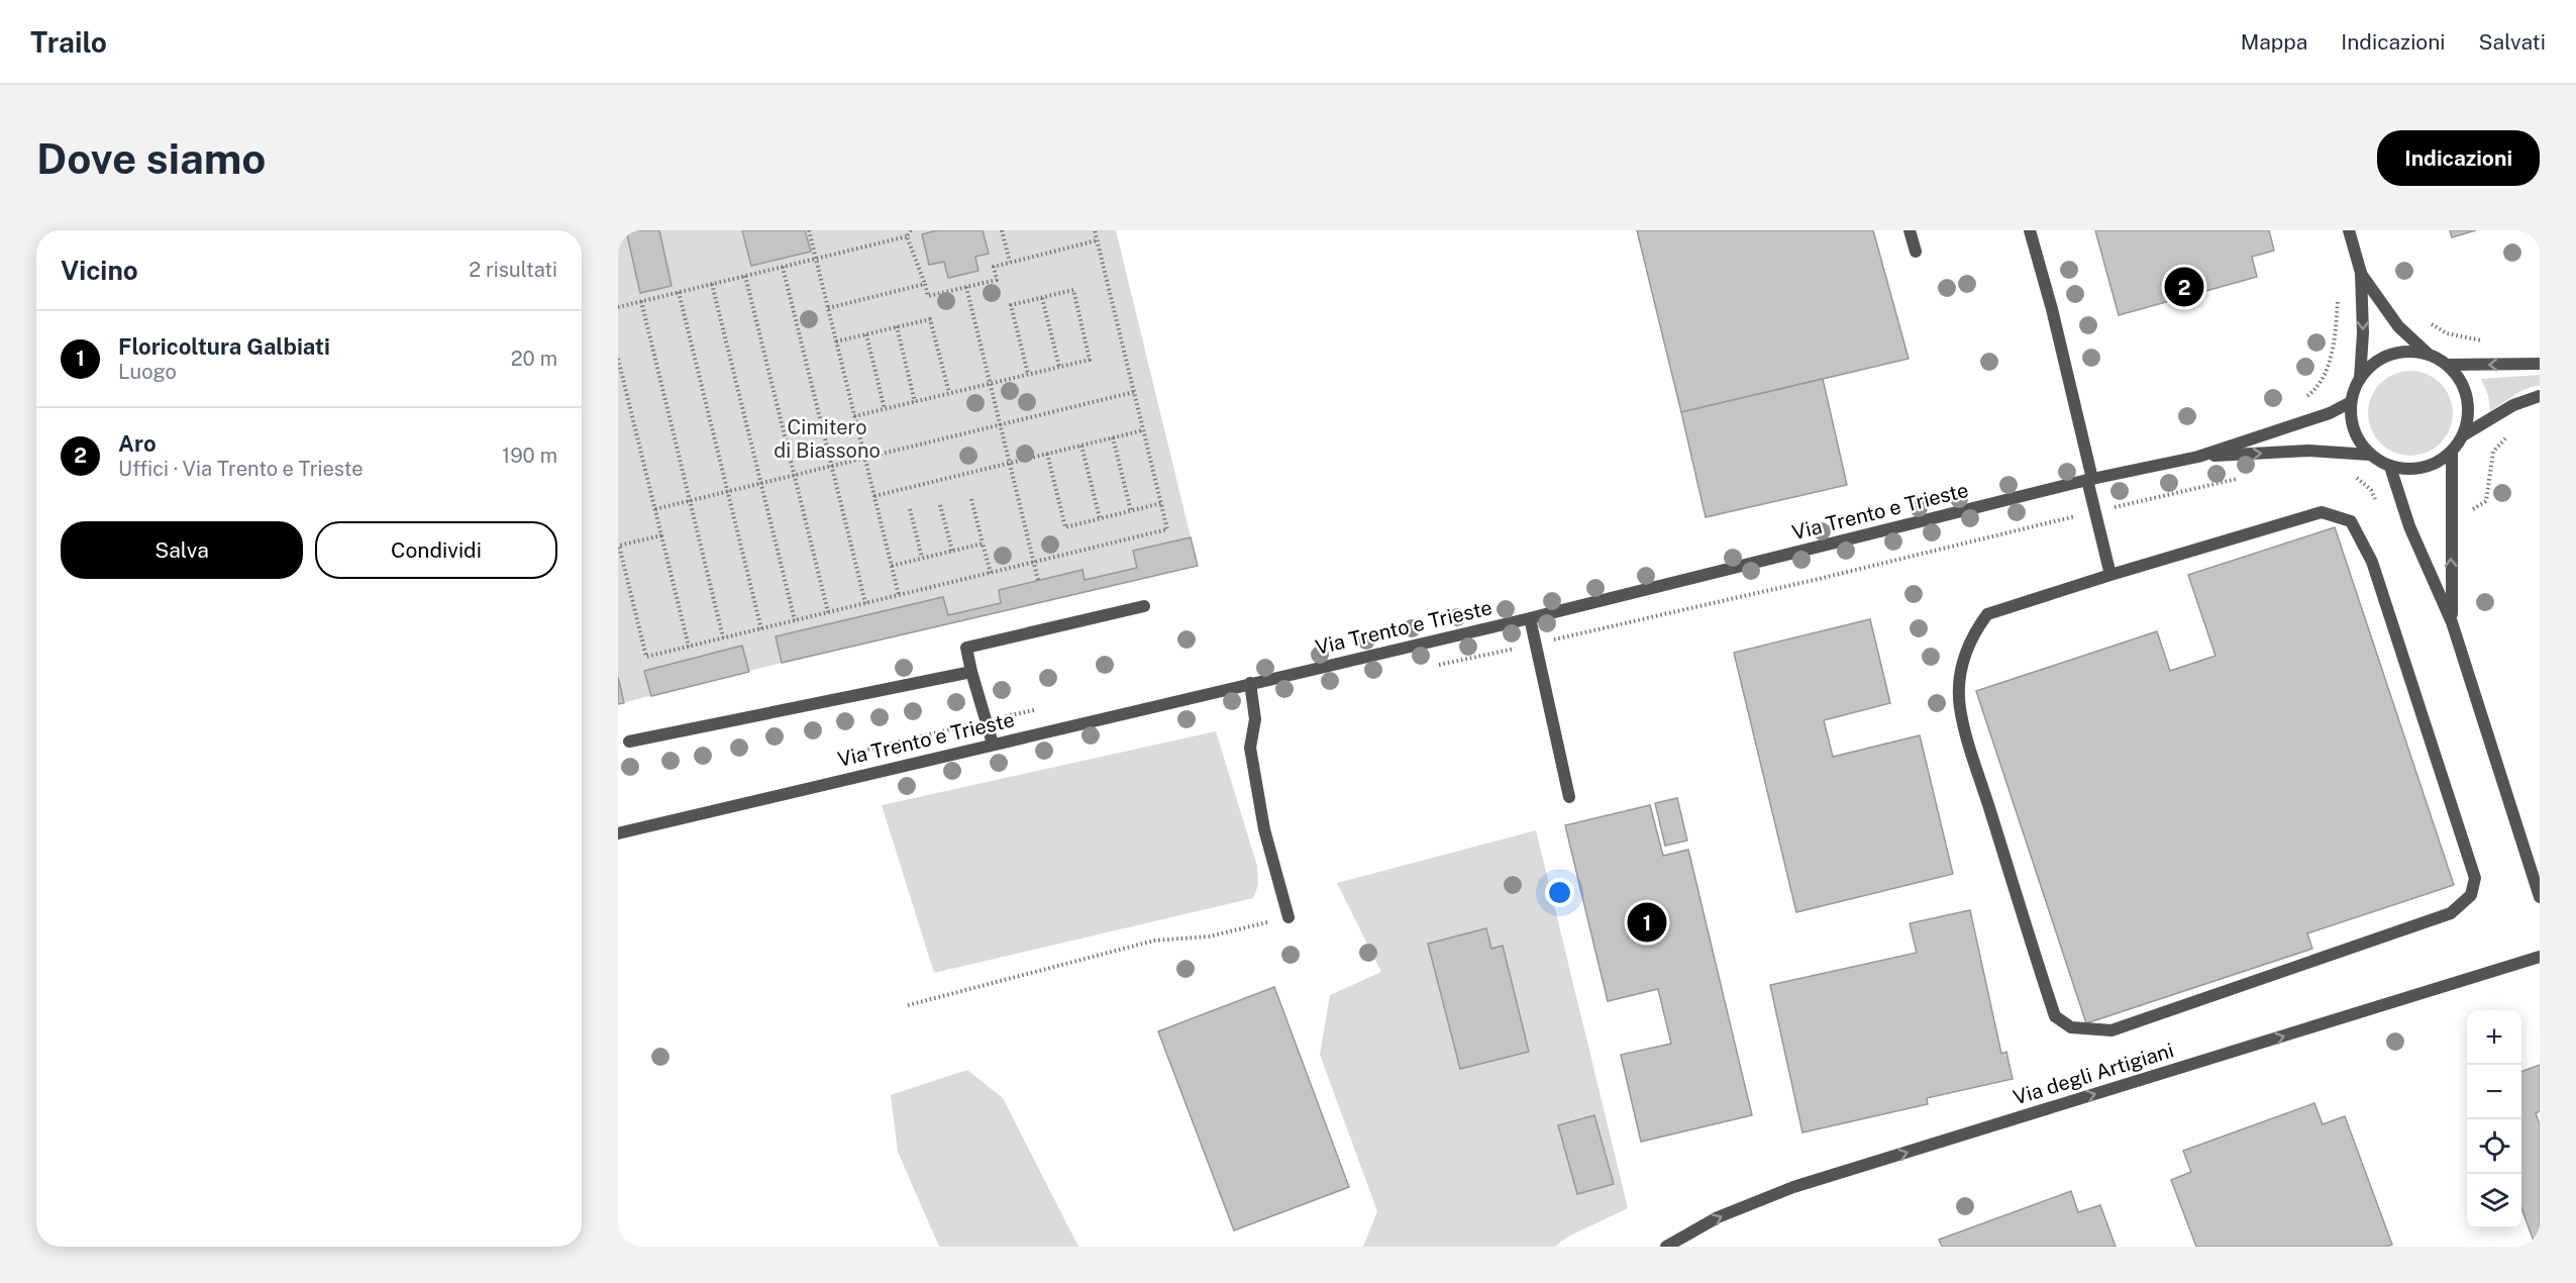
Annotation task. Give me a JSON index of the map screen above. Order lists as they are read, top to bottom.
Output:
{
  "streets": {
    "street": ["Via Trento e Trieste", "Via degli Artigiani"]
  },
  "one_way": ["Via degli Artigiani"],
  "parks": ["Cimitero di Biassono"],
  "page": {
    "header": "Trailo",
    "nav": ["Mappa", "Indicazioni", "Salvati"],
    "buttons": [
      "Indicazioni",
      ["Salva", "Condividi"]
    ],
    "title": "Dove siamo",
    "heading": ["Vicino", "2 risultati"],
    "pins": ["2", "1"],
    "list": [
      {
        "mark": "1",
        "name": "Floricoltura Galbiati",
        "note": "Luogo",
        "value": "20 m"
      },
      {
        "mark": "2",
        "name": "Aro",
        "note": "Uffici · Via Trento e Trieste",
        "value": "190 m"
      }
    ],
    "map_buttons": ["+", "−"]
  }
}
